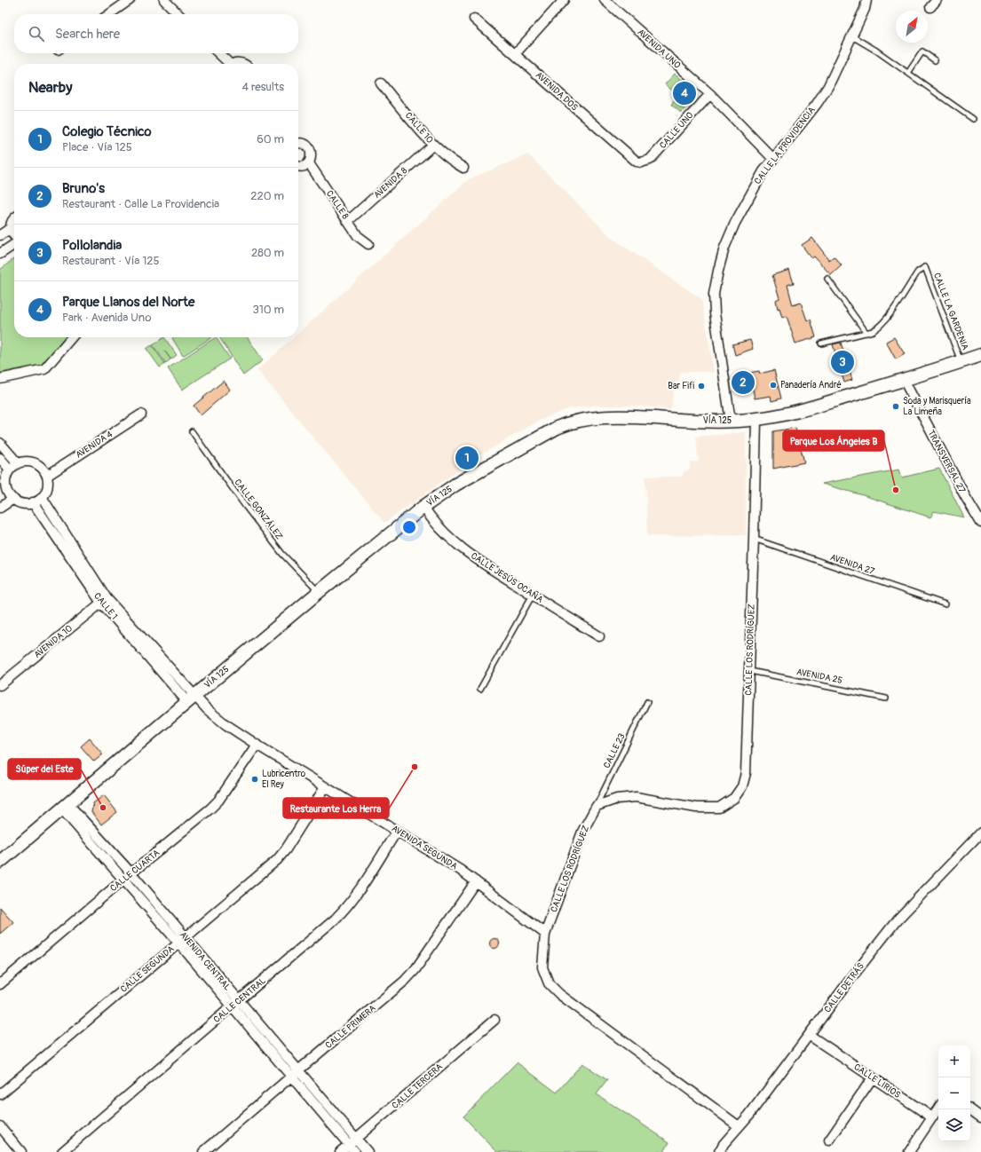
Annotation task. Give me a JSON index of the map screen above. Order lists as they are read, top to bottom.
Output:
{
  "streets": {
    "main road": ["VÍA 125"],
    "street": [
      "AVENIDA UNO",
      "AVENIDA DOS",
      "CALLE 10",
      "CALLE UNO",
      "CALLE LA PROVIDENCIA",
      "AVENIDA 8",
      "CALLE 8",
      "AVENIDA 4",
      "TRANSVERSAL 27",
      "CALLE JESÚS OCAÑA",
      "CALLE 1",
      "AVENIDA 10",
      "CALLE LOS RODRÍGUEZ",
      "AVENIDA SEGUNDA",
      "CALLE CUARTA",
      "AVENIDA CENTRAL",
      "CALLE SEGUNDA",
      "CALLE DETRÁS",
      "CALLE CENTRAL",
      "CALLE PRIMERA",
      "CALLE LIRIOS",
      "CALLE TERCERA"
    ],
    "lane": [
      "CALLE LA GARDENIA",
      "CALLE GONZÁLEZ",
      "AVENIDA 27",
      "AVENIDA 25",
      "CALLE 23"
    ]
  },
  "crossings": [
    ["AVENIDA UNO", "CALLE UNO"],
    ["AVENIDA UNO", "CALLE LA PROVIDENCIA"],
    ["AVENIDA DOS", "CALLE UNO"],
    ["CALLE 10", "AVENIDA 8"],
    ["CALLE LA PROVIDENCIA", "VÍA 125"],
    ["AVENIDA 8", "CALLE 8"],
    ["CALLE LA GARDENIA", "VÍA 125"],
    ["VÍA 125", "TRANSVERSAL 27"],
    ["VÍA 125", "CALLE GONZÁLEZ"],
    ["VÍA 125", "CALLE JESÚS OCAÑA"],
    ["VÍA 125", "CALLE 1"],
    ["VÍA 125", "CALLE LOS RODRÍGUEZ"],
    ["VÍA 125", "AVENIDA SEGUNDA"],
    ["VÍA 125", "AVENIDA CENTRAL"],
    ["AVENIDA 4", "CALLE 1"],
    ["AVENIDA 27", "CALLE LOS RODRÍGUEZ"],
    ["CALLE 1", "AVENIDA 10"],
    ["CALLE 1", "AVENIDA SEGUNDA"],
    ["CALLE LOS RODRÍGUEZ", "AVENIDA 25"],
    ["CALLE LOS RODRÍGUEZ", "CALLE 23"],
    ["CALLE LOS RODRÍGUEZ", "AVENIDA SEGUNDA"],
    ["CALLE LOS RODRÍGUEZ", "CALLE DETRÁS"],
    ["AVENIDA SEGUNDA", "CALLE CUARTA"],
    ["AVENIDA SEGUNDA", "CALLE SEGUNDA"],
    ["AVENIDA SEGUNDA", "CALLE CENTRAL"],
    ["AVENIDA SEGUNDA", "CALLE PRIMERA"],
    ["CALLE CUARTA", "AVENIDA CENTRAL"],
    ["AVENIDA CENTRAL", "CALLE SEGUNDA"],
    ["AVENIDA CENTRAL", "CALLE CENTRAL"],
    ["AVENIDA CENTRAL", "CALLE PRIMERA"],
    ["AVENIDA CENTRAL", "CALLE TERCERA"],
    ["CALLE DETRÁS", "CALLE LIRIOS"]
  ],
  "places": [
    "Panadería André",
    "Bar Fifi",
    "Soda y Marisquería La Limeña",
    "Parque Los Ángeles B",
    "Restaurante Los Herra",
    "Lubricentro El Rey",
    "Súper del Este"
  ],
  "north": "top right",
  "page": {
    "search": "Search here",
    "heading": ["Nearby", "4 results"],
    "pins": [
      "4",
      "3",
      "2",
      "1"
    ],
    "list": [
      {
        "mark": "1",
        "name": "Colegio Técnico",
        "note": "Place · Vía 125",
        "value": "60 m"
      },
      {
        "mark": "2",
        "name": "Bruno's",
        "note": "Restaurant · Calle La Providencia",
        "value": "220 m"
      },
      {
        "mark": "3",
        "name": "Pollolandia",
        "note": "Restaurant · Vía 125",
        "value": "280 m"
      },
      {
        "mark": "4",
        "name": "Parque Llanos del Norte",
        "note": "Park · Avenida Uno",
        "value": "310 m"
      }
    ],
    "map_buttons": ["+", "−"]
  }
}
